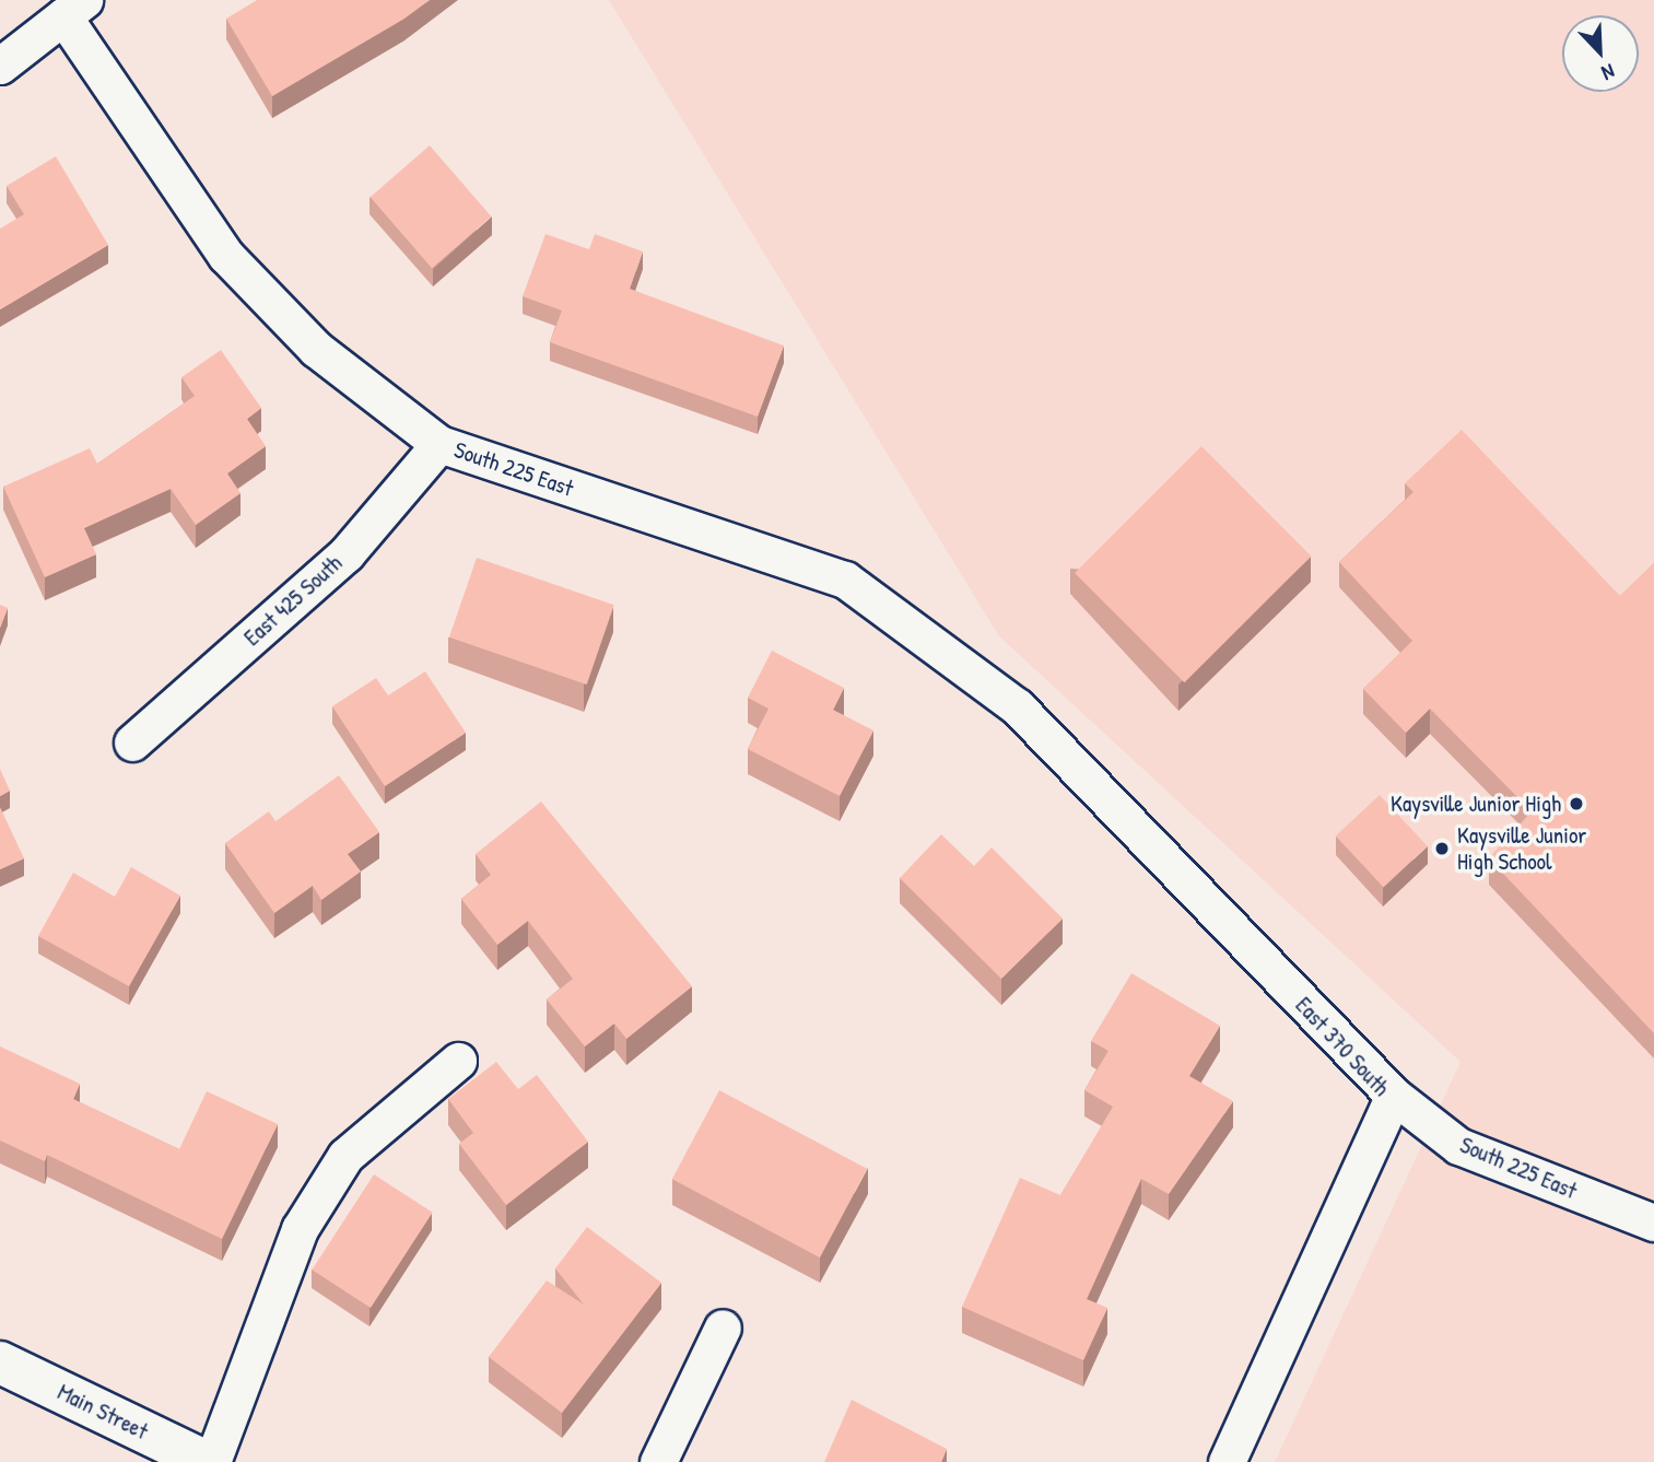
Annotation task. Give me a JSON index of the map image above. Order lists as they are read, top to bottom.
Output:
{
  "streets": {
    "main road": ["Main Street"],
    "street": ["South 225 East", "East 425 South", "East 370 South"]
  },
  "crossings": [
    ["South 225 East", "East 425 South"],
    ["South 225 East", "East 370 South"]
  ],
  "places": ["Kaysville Junior High", "Kaysville Junior High School"],
  "north": "bottom right"
}
